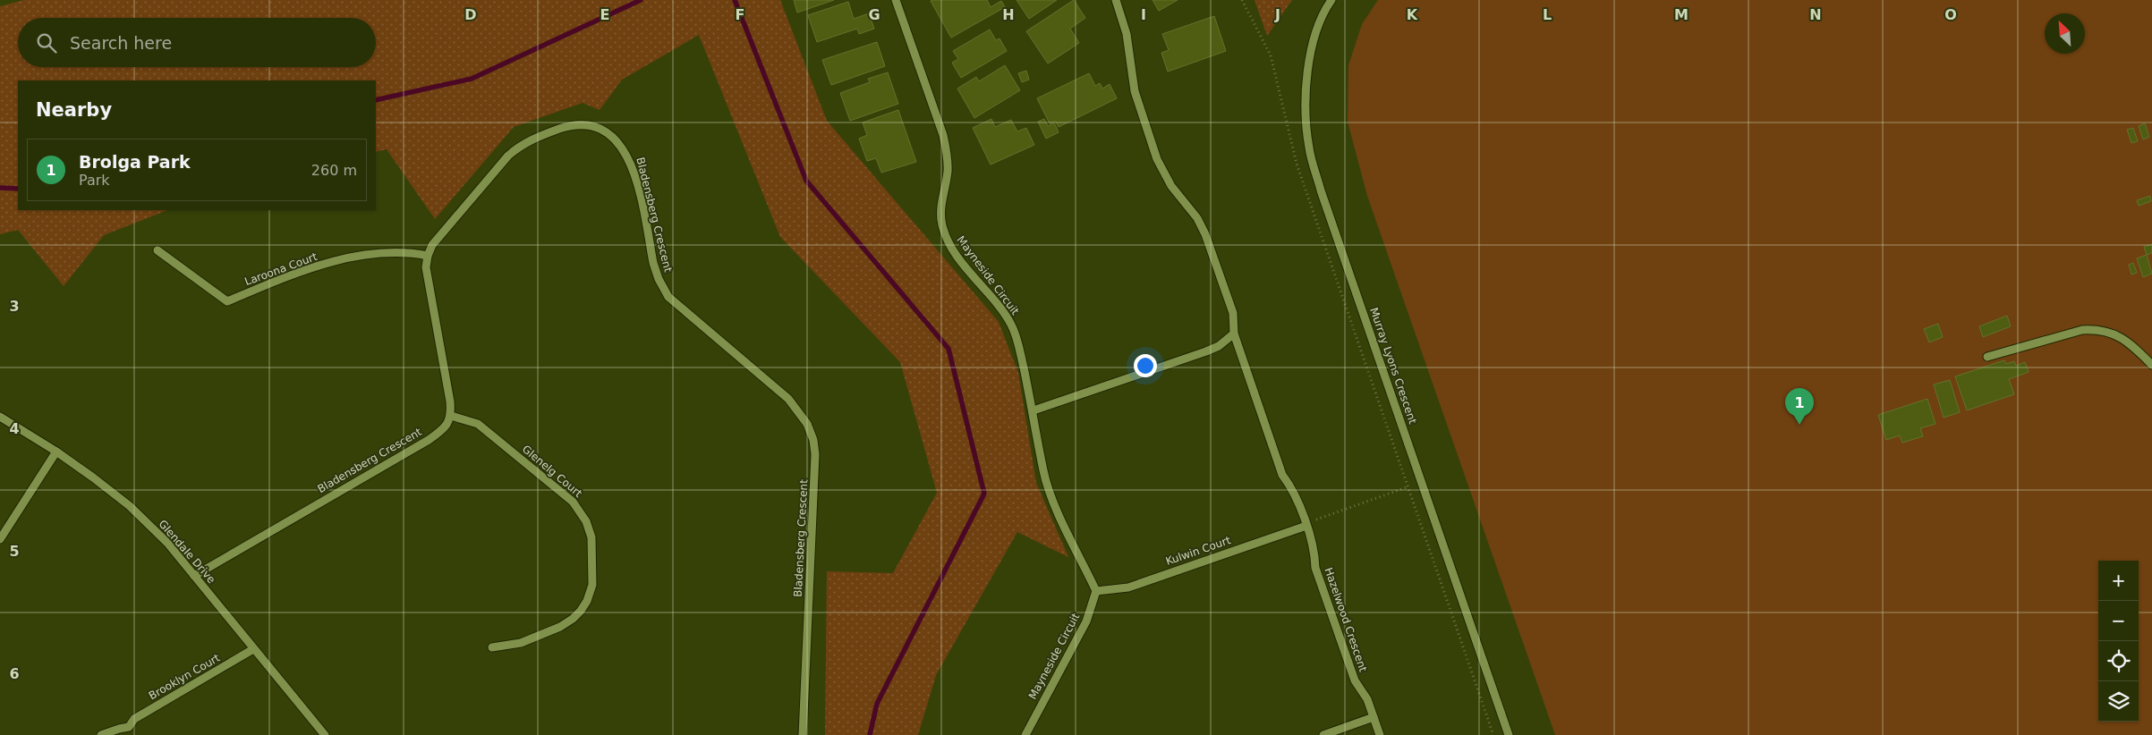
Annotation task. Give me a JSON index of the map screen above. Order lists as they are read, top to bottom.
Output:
{
  "streets": {
    "street": [
      "Bladensberg Crescent",
      "Laroona Court",
      "Mayneside Circuit",
      "Murray Lyons Crescent",
      "Glenelg Court",
      "Kulwin Court",
      "Glendale Drive",
      "Hazelwood Crescent",
      "Brooklyn Court"
    ]
  },
  "crossings": [
    ["Bladensberg Crescent", "Laroona Court"],
    ["Bladensberg Crescent", "Glenelg Court"],
    ["Bladensberg Crescent", "Glendale Drive"],
    ["Mayneside Circuit", "Kulwin Court"],
    ["Kulwin Court", "Hazelwood Crescent"],
    ["Glendale Drive", "Brooklyn Court"]
  ],
  "north": "top left",
  "page": {
    "search": "Search here",
    "heading": "Nearby",
    "list": [
      {
        "mark": "1",
        "name": "Brolga Park",
        "note": "Park",
        "value": "260 m"
      }
    ],
    "pins": "1",
    "map_buttons": ["+", "−"]
  },
  "grid": {
    "columns": [
      "D",
      "E",
      "F",
      "G",
      "H",
      "I",
      "J",
      "K",
      "L",
      "M",
      "N",
      "O"
    ],
    "rows": [
      "3",
      "4",
      "5",
      "6"
    ]
  }
}
